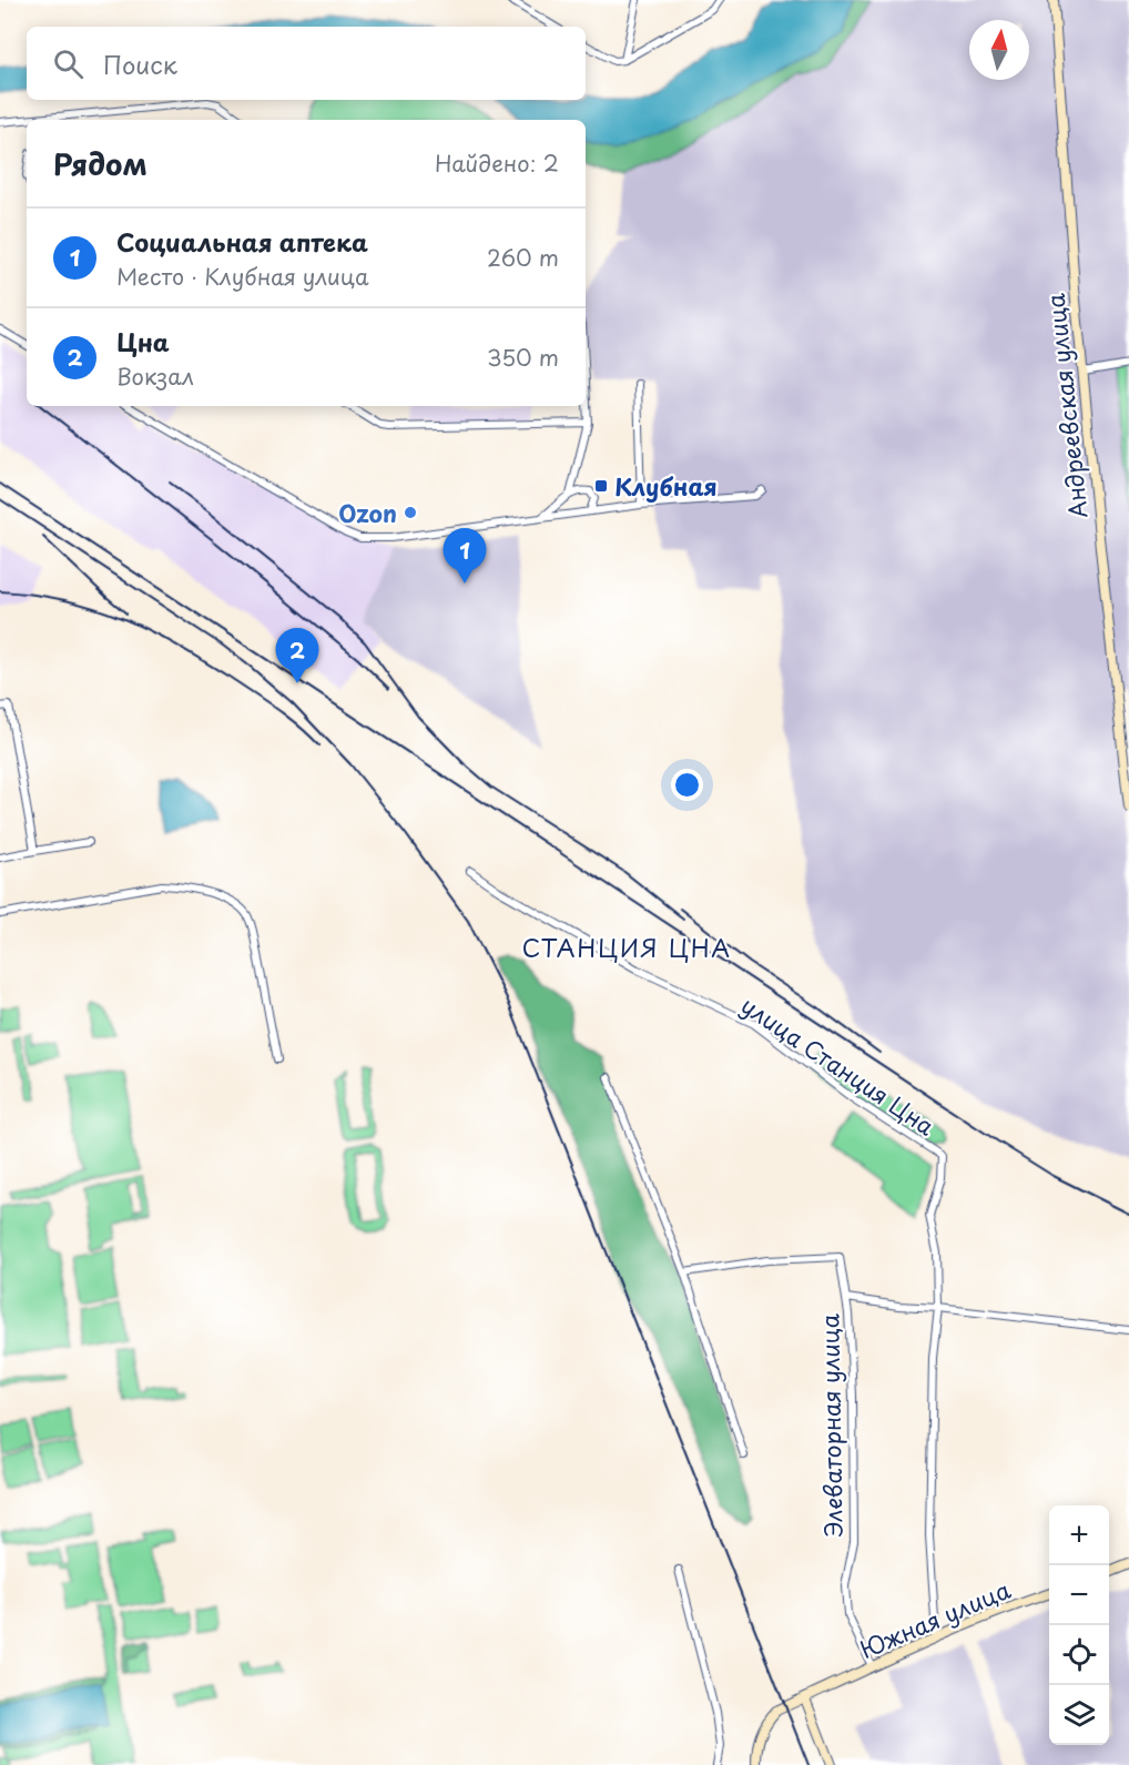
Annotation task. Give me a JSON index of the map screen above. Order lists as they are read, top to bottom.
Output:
{
  "streets": {
    "street": [
      "Андреевская улица",
      "улица Станция Цна",
      "Элеваторная улица",
      "Южная улица"
    ]
  },
  "crossings": [
    ["Элеваторная улица", "Южная улица"]
  ],
  "districts": ["СТАНЦИЯ ЦНА"],
  "places": {
    "transit": ["Клубная"],
    "other": ["Ozon"]
  },
  "north": "top",
  "page": {
    "search": "Поиск",
    "heading": ["Рядом", "Найдено: 2"],
    "list": [
      {
        "mark": "1",
        "name": "Социальная аптека",
        "note": "Место · Клубная улица",
        "value": "260 m"
      },
      {
        "mark": "2",
        "name": "Цна",
        "note": "Вокзал",
        "value": "350 m"
      }
    ],
    "pins": ["1", "2"],
    "map_buttons": ["+", "−"]
  }
}
